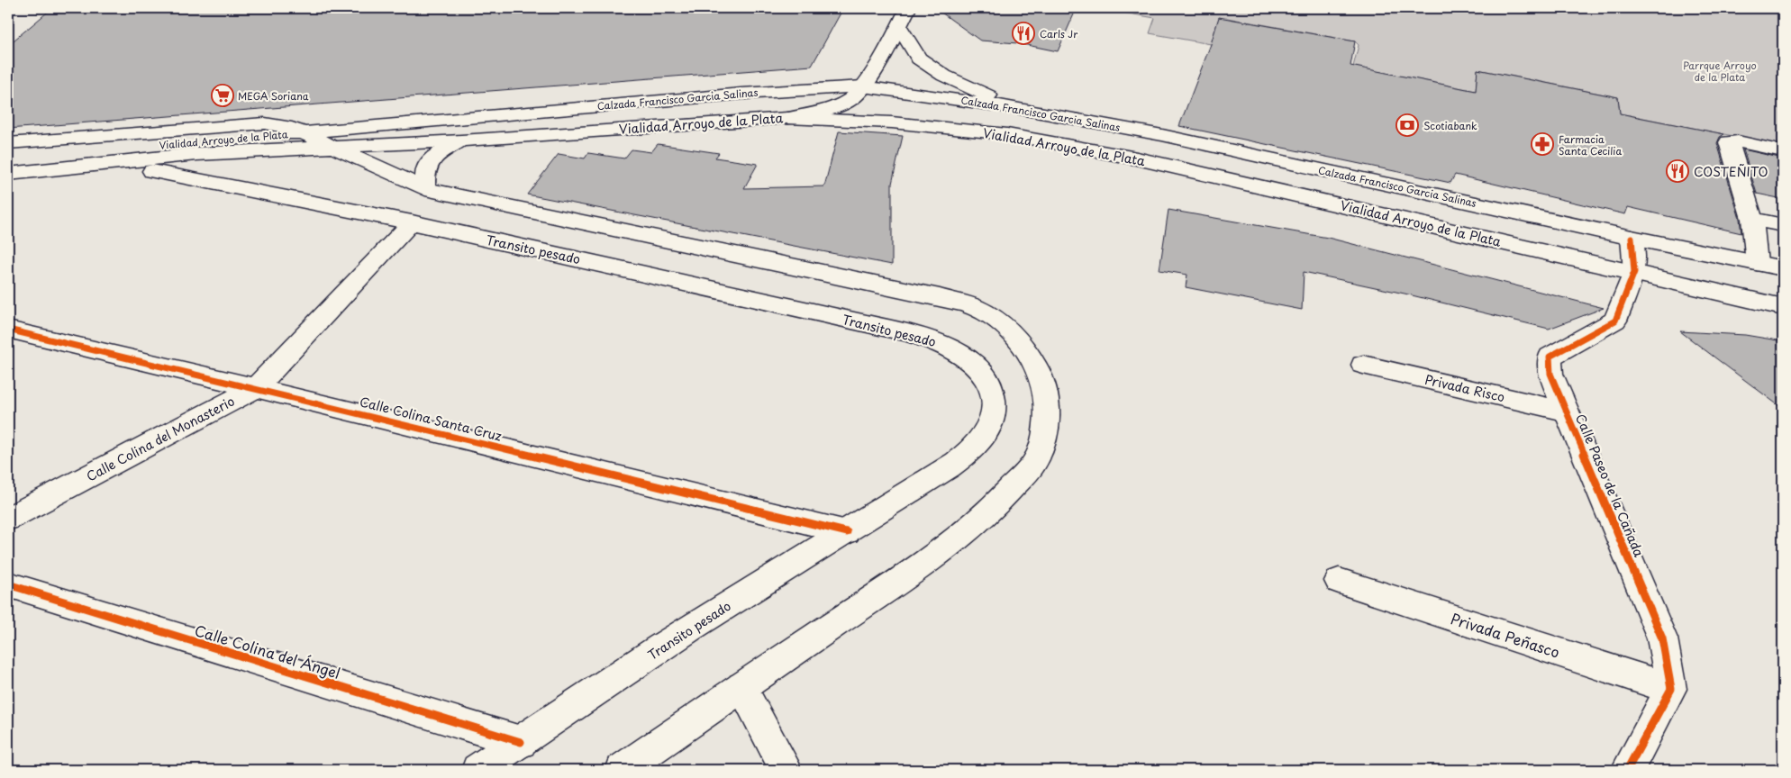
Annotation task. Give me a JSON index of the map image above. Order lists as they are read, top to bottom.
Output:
{
  "streets": {
    "main road": [
      "Calzada Francisco Garcia Salinas",
      "Vialidad Arroyo de la Plata",
      "Transito pesado",
      "Privada Risco",
      "Calle Colina Santa Cruz",
      "Calle Colina del Monasterio",
      "Calle Paseo de la Cañada",
      "Privada Peñasco",
      "Calle Colina del Ángel"
    ]
  },
  "crossings": [
    ["Calzada Francisco Garcia Salinas", "Vialidad Arroyo de la Plata"],
    ["Calzada Francisco Garcia Salinas", "Calle Paseo de la Cañada"],
    ["Vialidad Arroyo de la Plata", "Transito pesado"],
    ["Vialidad Arroyo de la Plata", "Calle Paseo de la Cañada"],
    ["Transito pesado", "Calle Colina Santa Cruz"],
    ["Transito pesado", "Calle Colina del Monasterio"],
    ["Transito pesado", "Calle Colina del Ángel"],
    ["Privada Risco", "Calle Paseo de la Cañada"],
    ["Calle Colina Santa Cruz", "Calle Colina del Monasterio"],
    ["Calle Paseo de la Cañada", "Privada Peñasco"]
  ],
  "parks": ["Parrque Arroyo de la Plata"],
  "places": {
    "restaurant": ["Carls Jr", "COSTEÑITO"],
    "supermarket": ["MEGA Soriana"],
    "bank": ["Scotiabank"],
    "pharmacy": ["Farmacia Santa Cecilia"]
  }
}
